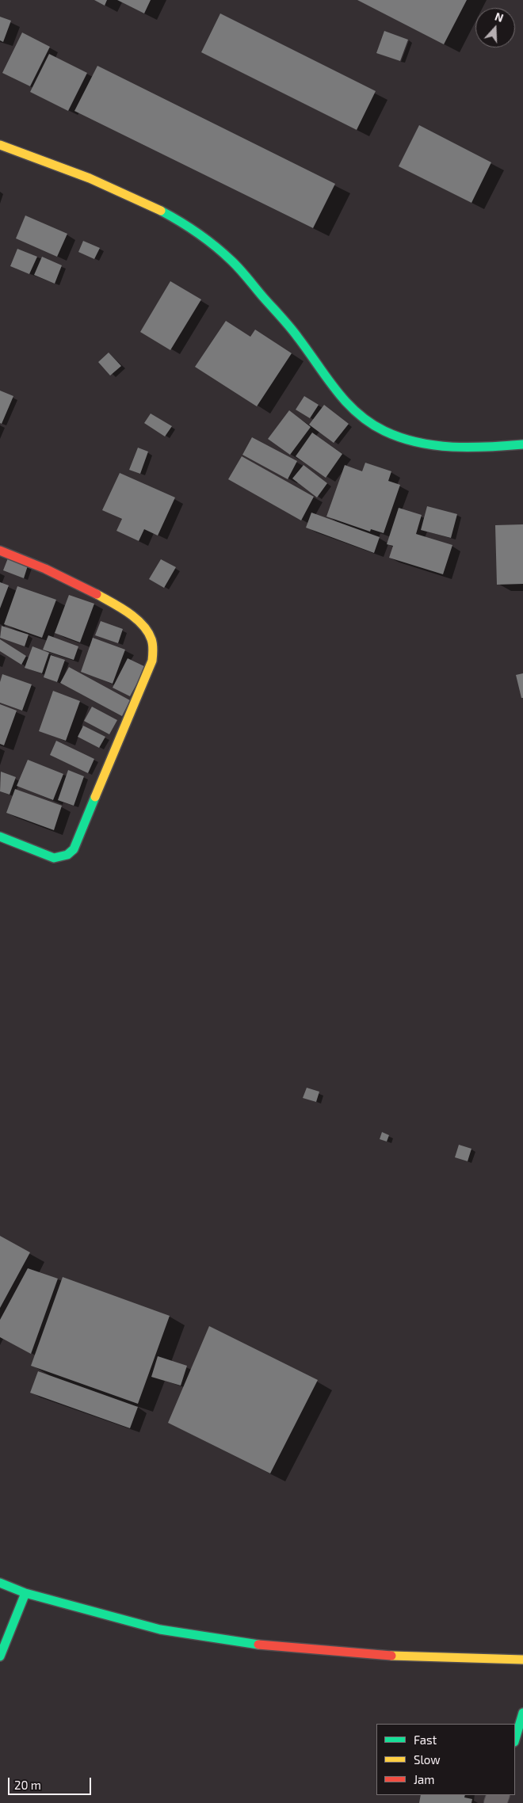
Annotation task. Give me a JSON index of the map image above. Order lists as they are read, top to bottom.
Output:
{
  "legend": ["Fast", "Slow", "Jam"],
  "scale_bar": "20 m",
  "north": "top"
}
